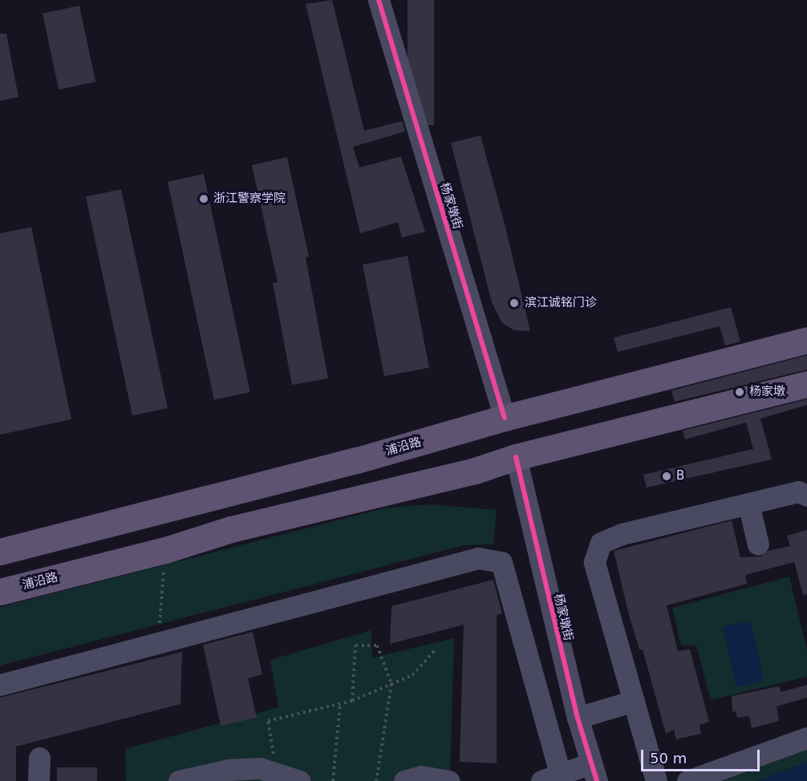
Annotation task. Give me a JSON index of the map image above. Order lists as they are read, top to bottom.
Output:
{
  "streets": {
    "main road": ["浦沿路"],
    "street": ["杨家墩街"]
  },
  "crossings": [
    ["杨家墩街", "浦沿路"]
  ],
  "places": [
    "浙江警察学院",
    "滨江诚铭门诊",
    "杨家墩",
    "B"
  ],
  "scale_bar": "50 m"
}
